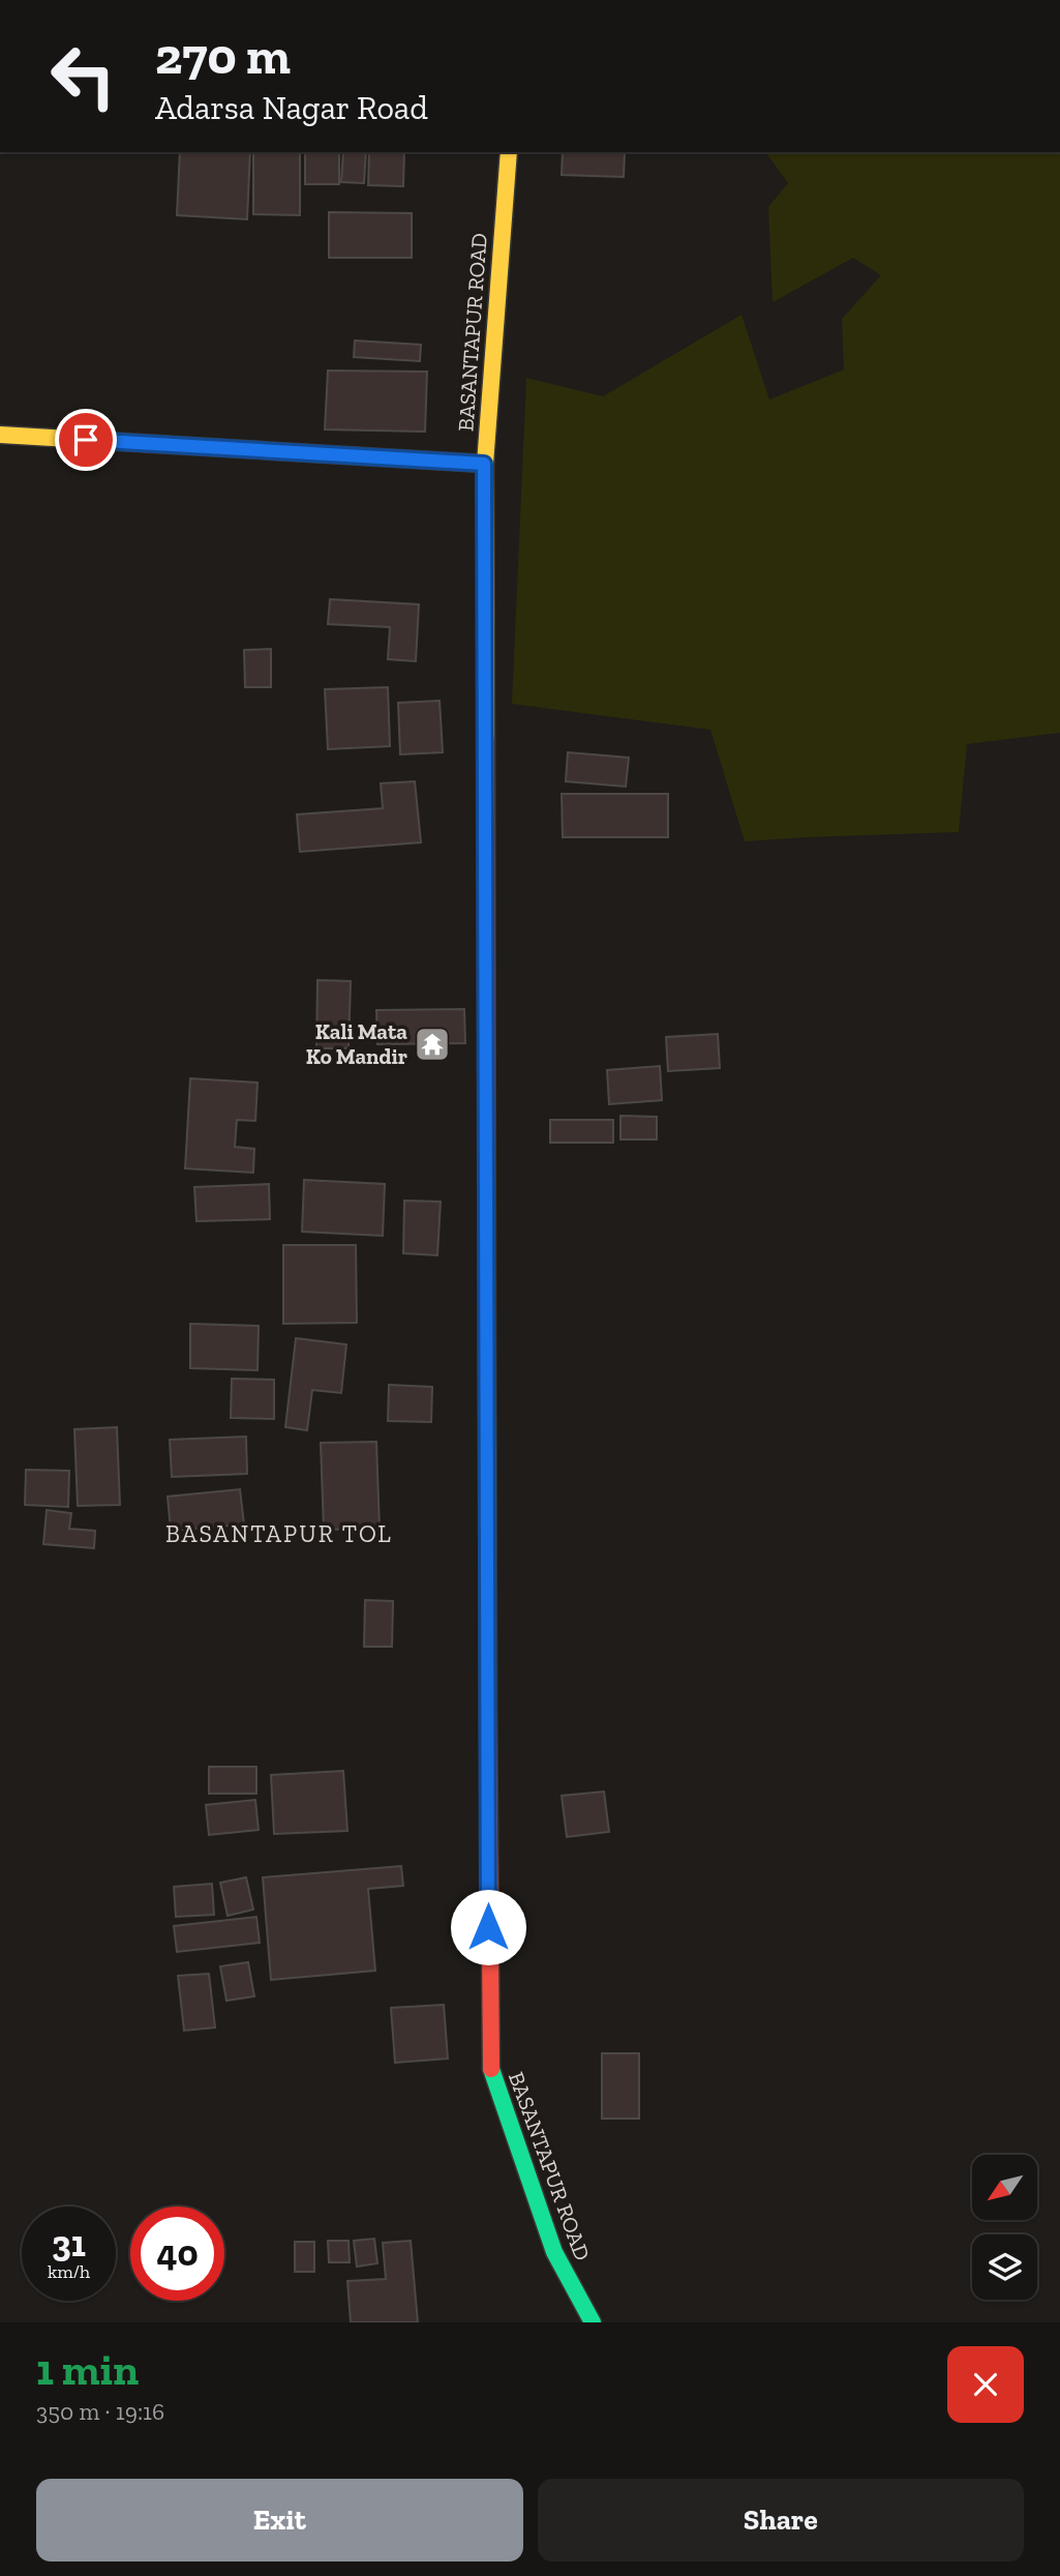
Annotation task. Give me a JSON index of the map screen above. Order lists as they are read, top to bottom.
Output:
{
  "streets": {
    "street": ["BASANTAPUR ROAD"]
  },
  "districts": ["BASANTAPUR TOL"],
  "places": {
    "temple": ["Kali Mata Ko Mandir"]
  },
  "north": "bottom left",
  "page": {
    "turn": ["270 m", "Adarsa Nagar Road"],
    "speed": "31 km/h",
    "limit": "40",
    "heading": ["1 min", "350 m · 19:16"],
    "buttons": ["Exit", "Share"]
  }
}
